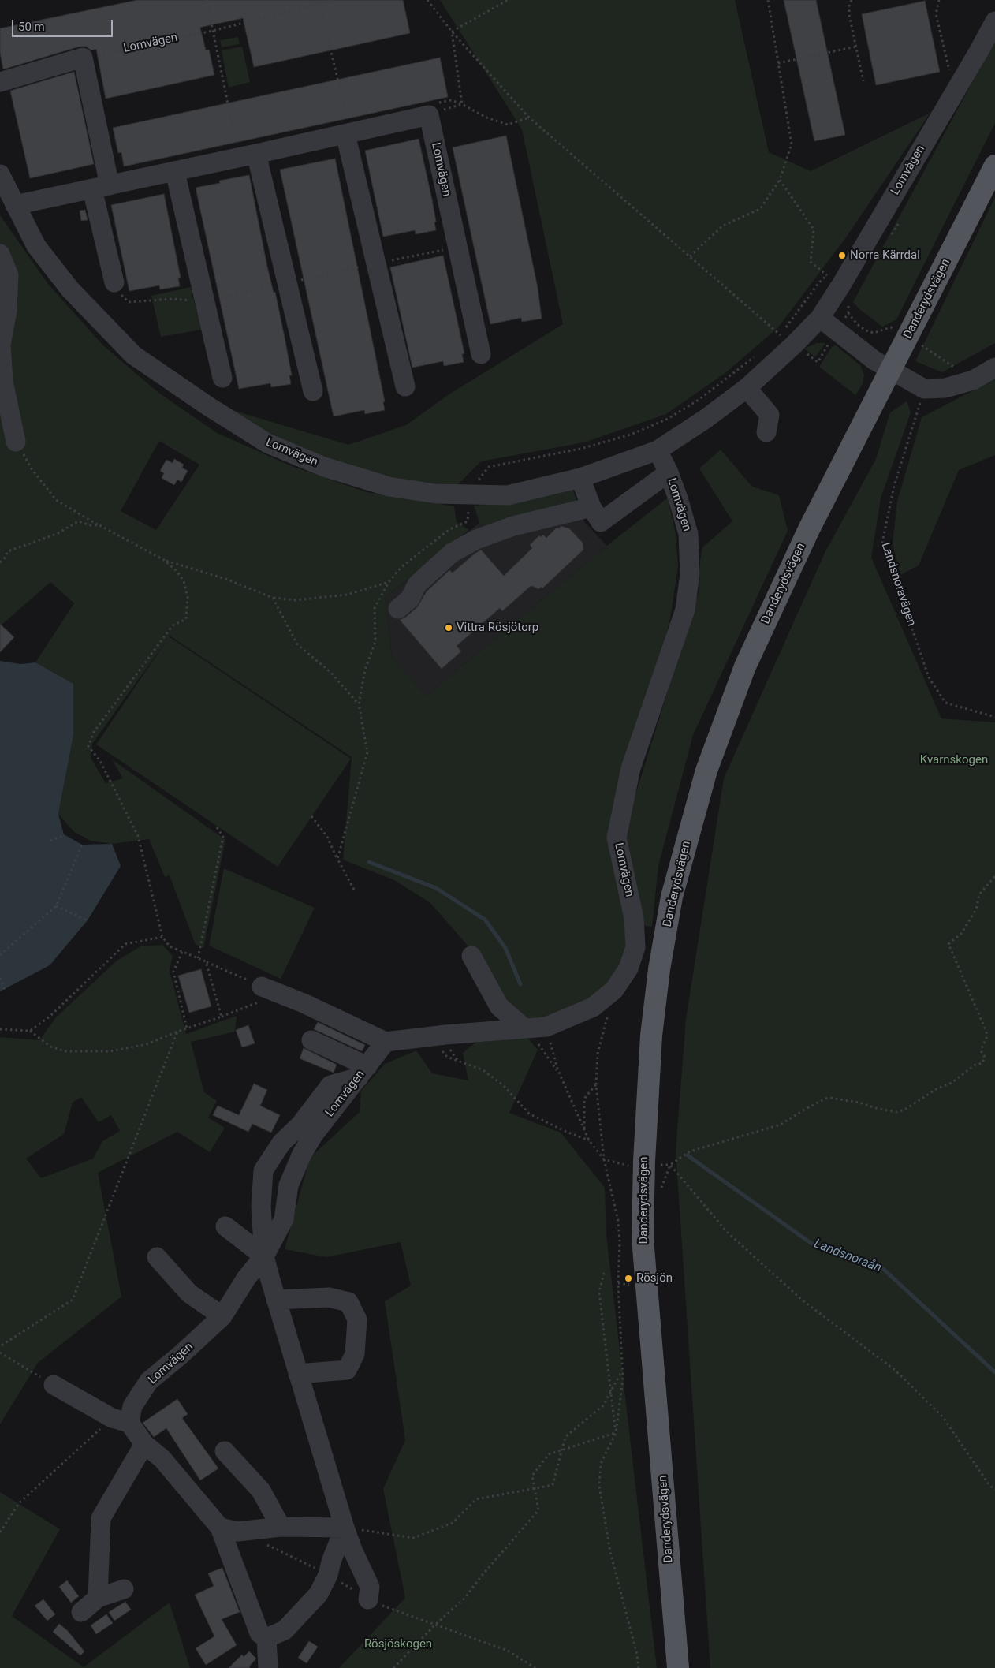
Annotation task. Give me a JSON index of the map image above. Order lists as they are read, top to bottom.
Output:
{
  "streets": {
    "main road": ["Danderydsvägen"],
    "street": ["Lomvägen"],
    "path": ["Landsnoravägen"]
  },
  "water": ["Landsnoraån"],
  "parks": ["Kvarnskogen", "Rösjöskogen"],
  "places": ["Norra Kärrdal", "Vittra Rösjötorp", "Rösjön"],
  "scale_bar": "50 m"
}
